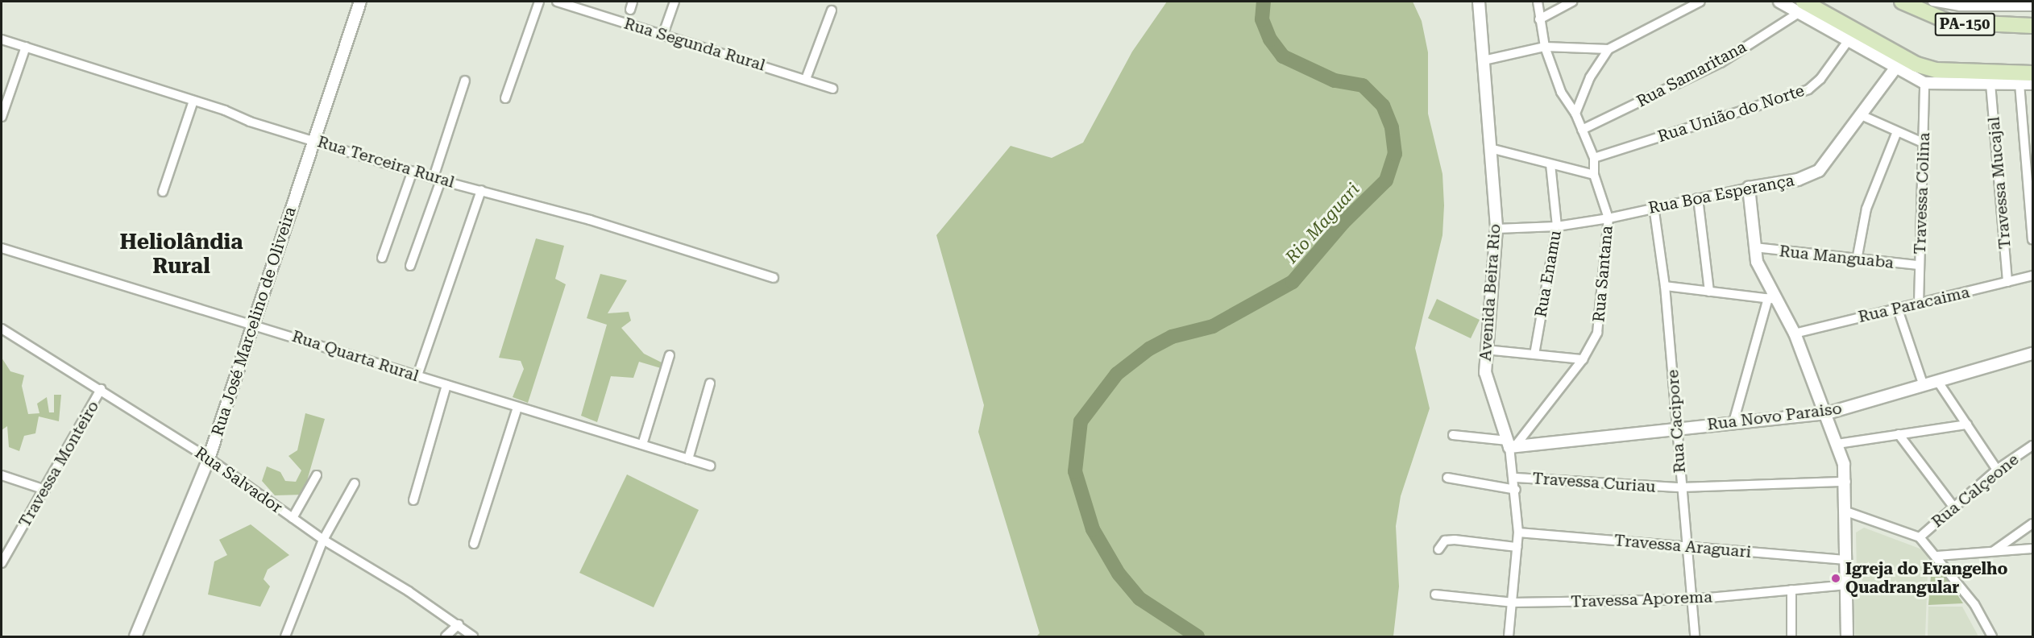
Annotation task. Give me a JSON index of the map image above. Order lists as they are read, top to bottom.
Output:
{
  "streets": {
    "main road": ["PA-150"],
    "street": [
      "Rua Segunda Rural",
      "Rua Samaritana",
      "Rua União do Norte",
      "Rua Terceira Rural",
      "Travessa Mucajal",
      "Travessa Colina",
      "Rua Boa Esperança",
      "Rua Manguaba",
      "Rua Enamu",
      "Rua Santana",
      "Avenida Beira Rio",
      "Rua Paracaima",
      "Rua José Marcelino de Oliveira",
      "Rua Quarta Rural",
      "Rua Novo Paraiso",
      "Rua Cacipore",
      "Travessa Monteiro",
      "Rua Salvador",
      "Travessa Curiau",
      "Rua Calçeone",
      "Travessa Araguari",
      "Travessa Aporema"
    ]
  },
  "crossings": [
    ["Rua Samaritana", "Rua Santana"],
    ["Rua União do Norte", "Rua Santana"],
    ["Rua Terceira Rural", "Rua José Marcelino de Oliveira"],
    ["Travessa Mucajal", "Rua Paracaima"],
    ["Travessa Colina", "Rua Manguaba"],
    ["Travessa Colina", "Rua Paracaima"],
    ["Rua Boa Esperança", "Rua Enamu"],
    ["Rua Boa Esperança", "Rua Santana"],
    ["Rua Boa Esperança", "Avenida Beira Rio"],
    ["Rua Boa Esperança", "Rua Cacipore"],
    ["Rua Santana", "Avenida Beira Rio"],
    ["Rua Santana", "Rua Novo Paraiso"],
    ["Avenida Beira Rio", "Rua Novo Paraiso"],
    ["Avenida Beira Rio", "Travessa Curiau"],
    ["Avenida Beira Rio", "Travessa Araguari"],
    ["Avenida Beira Rio", "Travessa Aporema"],
    ["Rua José Marcelino de Oliveira", "Rua Quarta Rural"],
    ["Rua José Marcelino de Oliveira", "Rua Salvador"],
    ["Rua Novo Paraiso", "Rua Cacipore"],
    ["Rua Cacipore", "Travessa Curiau"],
    ["Rua Cacipore", "Travessa Araguari"],
    ["Rua Cacipore", "Travessa Aporema"],
    ["Travessa Monteiro", "Rua Salvador"]
  ],
  "districts": ["Heliolândia Rural"],
  "water": ["Rio Maguari"],
  "places": ["Igreja do Evangelho Quadrangular"]
}
